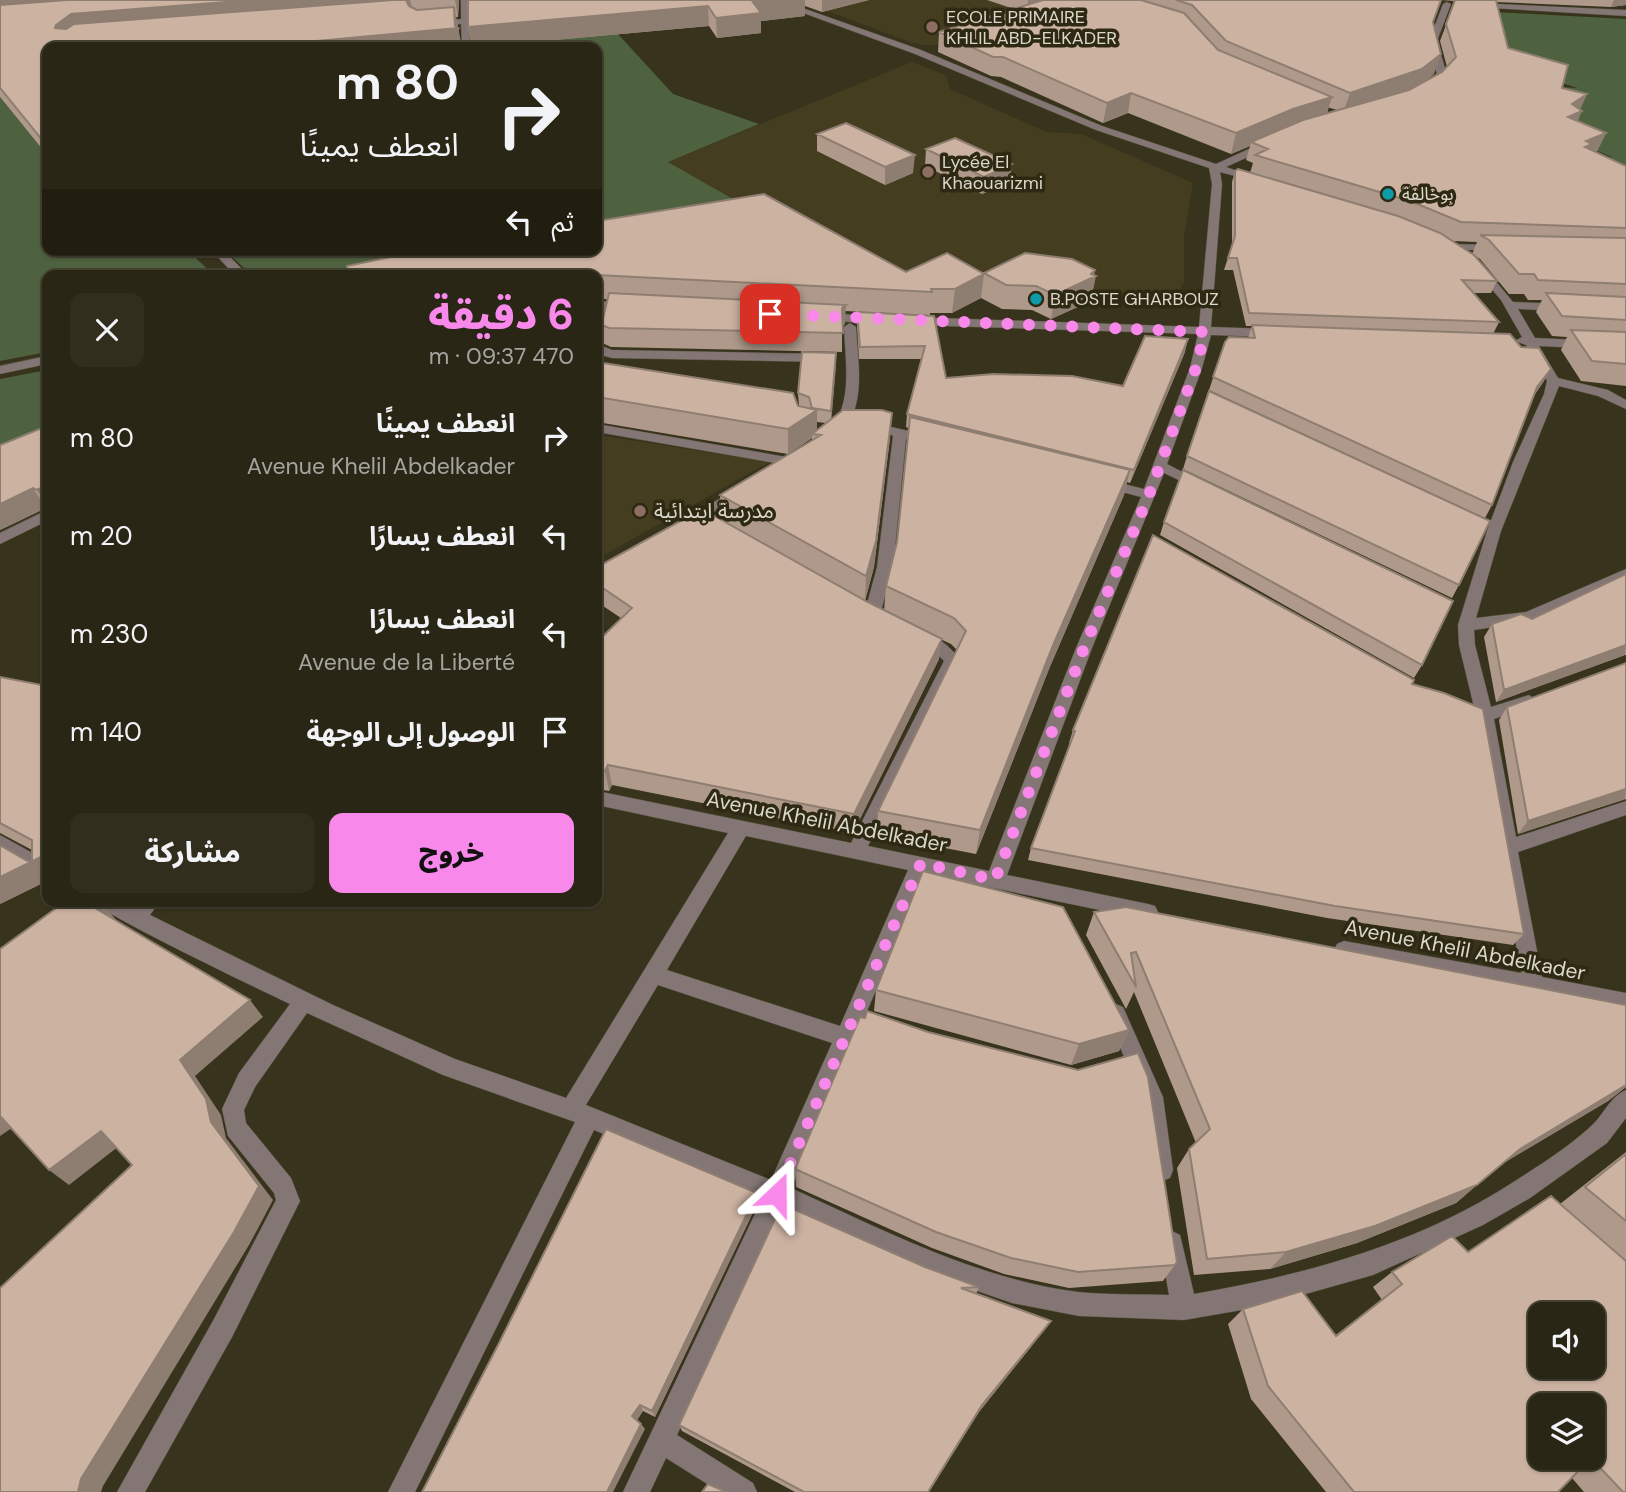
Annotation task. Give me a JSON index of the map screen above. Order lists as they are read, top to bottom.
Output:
{
  "streets": {
    "street": ["Avenue Khelil Abdelkader"]
  },
  "places": [
    "ECOLE PRIMAIRE KHLIL ABD-ELKADER",
    "Lycée El Khaouarizmi",
    "بوخالفة",
    "B.POSTE GHARBOUZ",
    "مدرسة ابتدائية"
  ],
  "page": {
    "turn": ["80 m", "انعطف يمينًا"],
    "then": "ثم",
    "heading": ["6 دقيقة", "470 m · 09:37"],
    "list": [
      {
        "name": "انعطف يمينًا",
        "note": "Avenue Khelil Abdelkader",
        "value": "80 m"
      },
      {
        "name": "انعطف يسارًا",
        "value": "20 m"
      },
      {
        "name": "انعطف يسارًا",
        "note": "Avenue de la Liberté",
        "value": "230 m"
      },
      {
        "name": "الوصول إلى الوجهة",
        "value": "140 m"
      }
    ],
    "buttons": ["خروج", "مشاركة"]
  }
}
